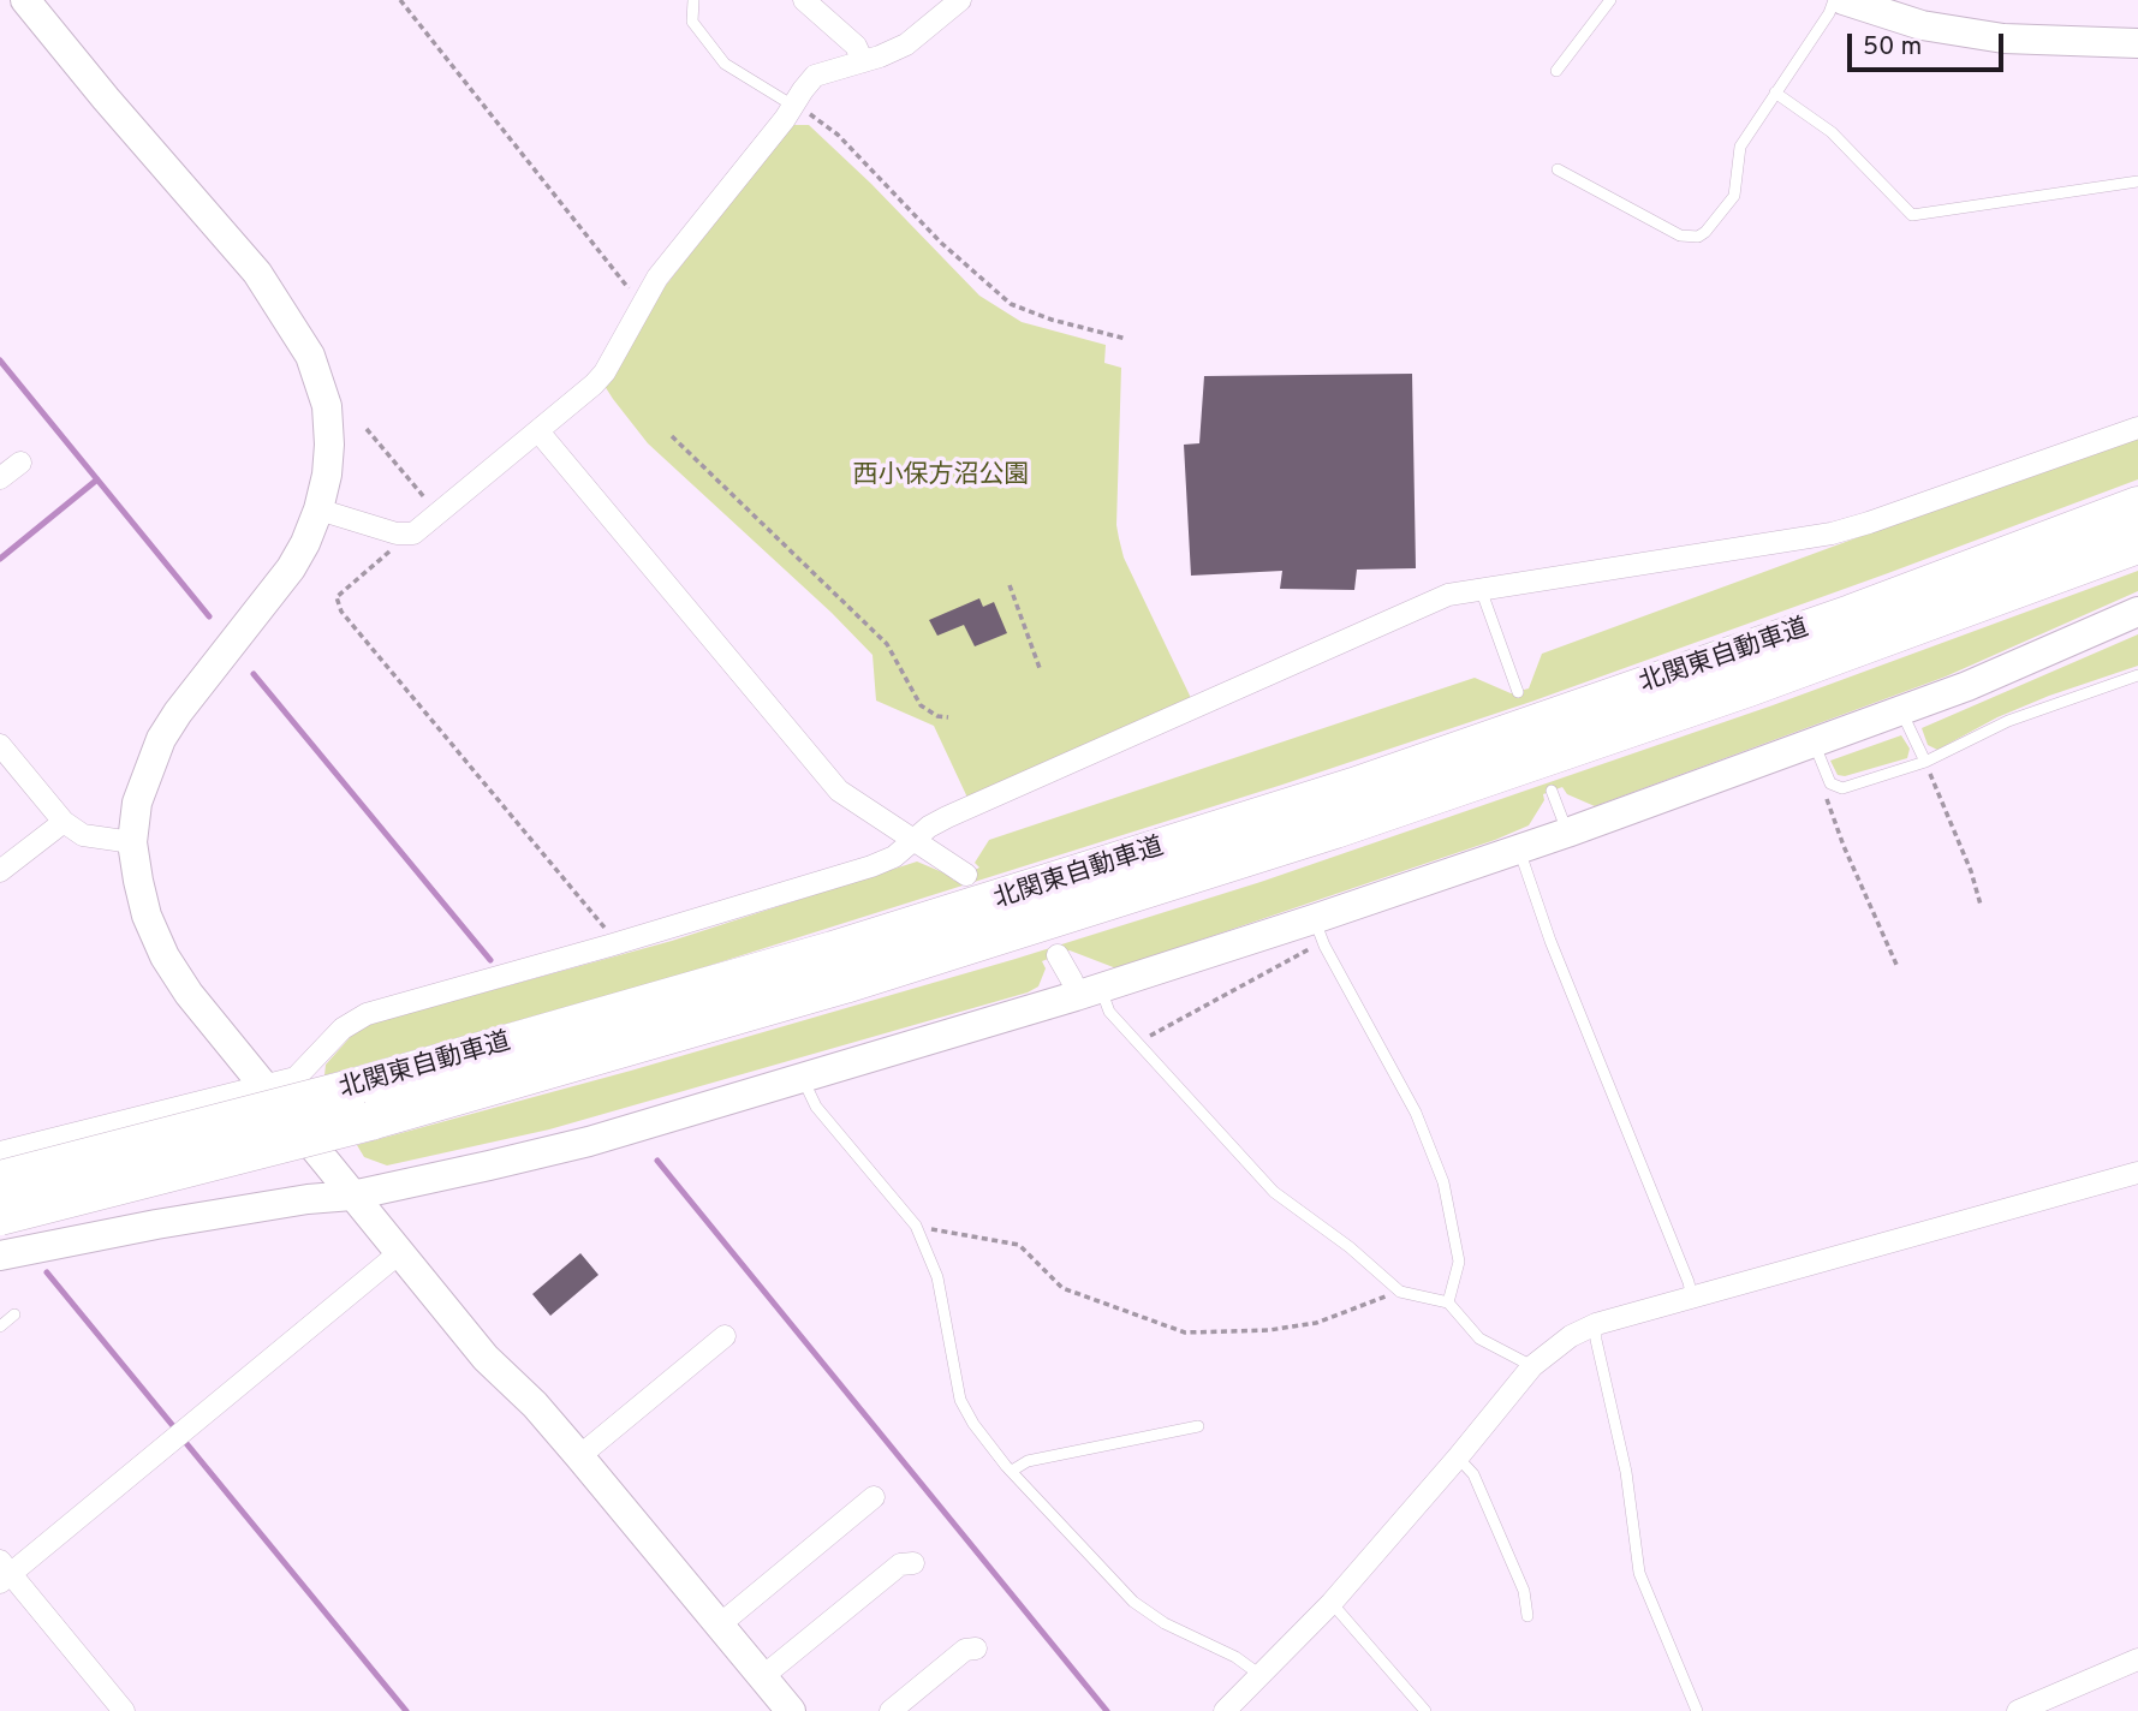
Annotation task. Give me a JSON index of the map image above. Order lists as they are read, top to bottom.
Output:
{
  "streets": {
    "highway": ["北関東自動車道"]
  },
  "parks": ["西小保方沼公園"],
  "scale_bar": "50 m"
}
